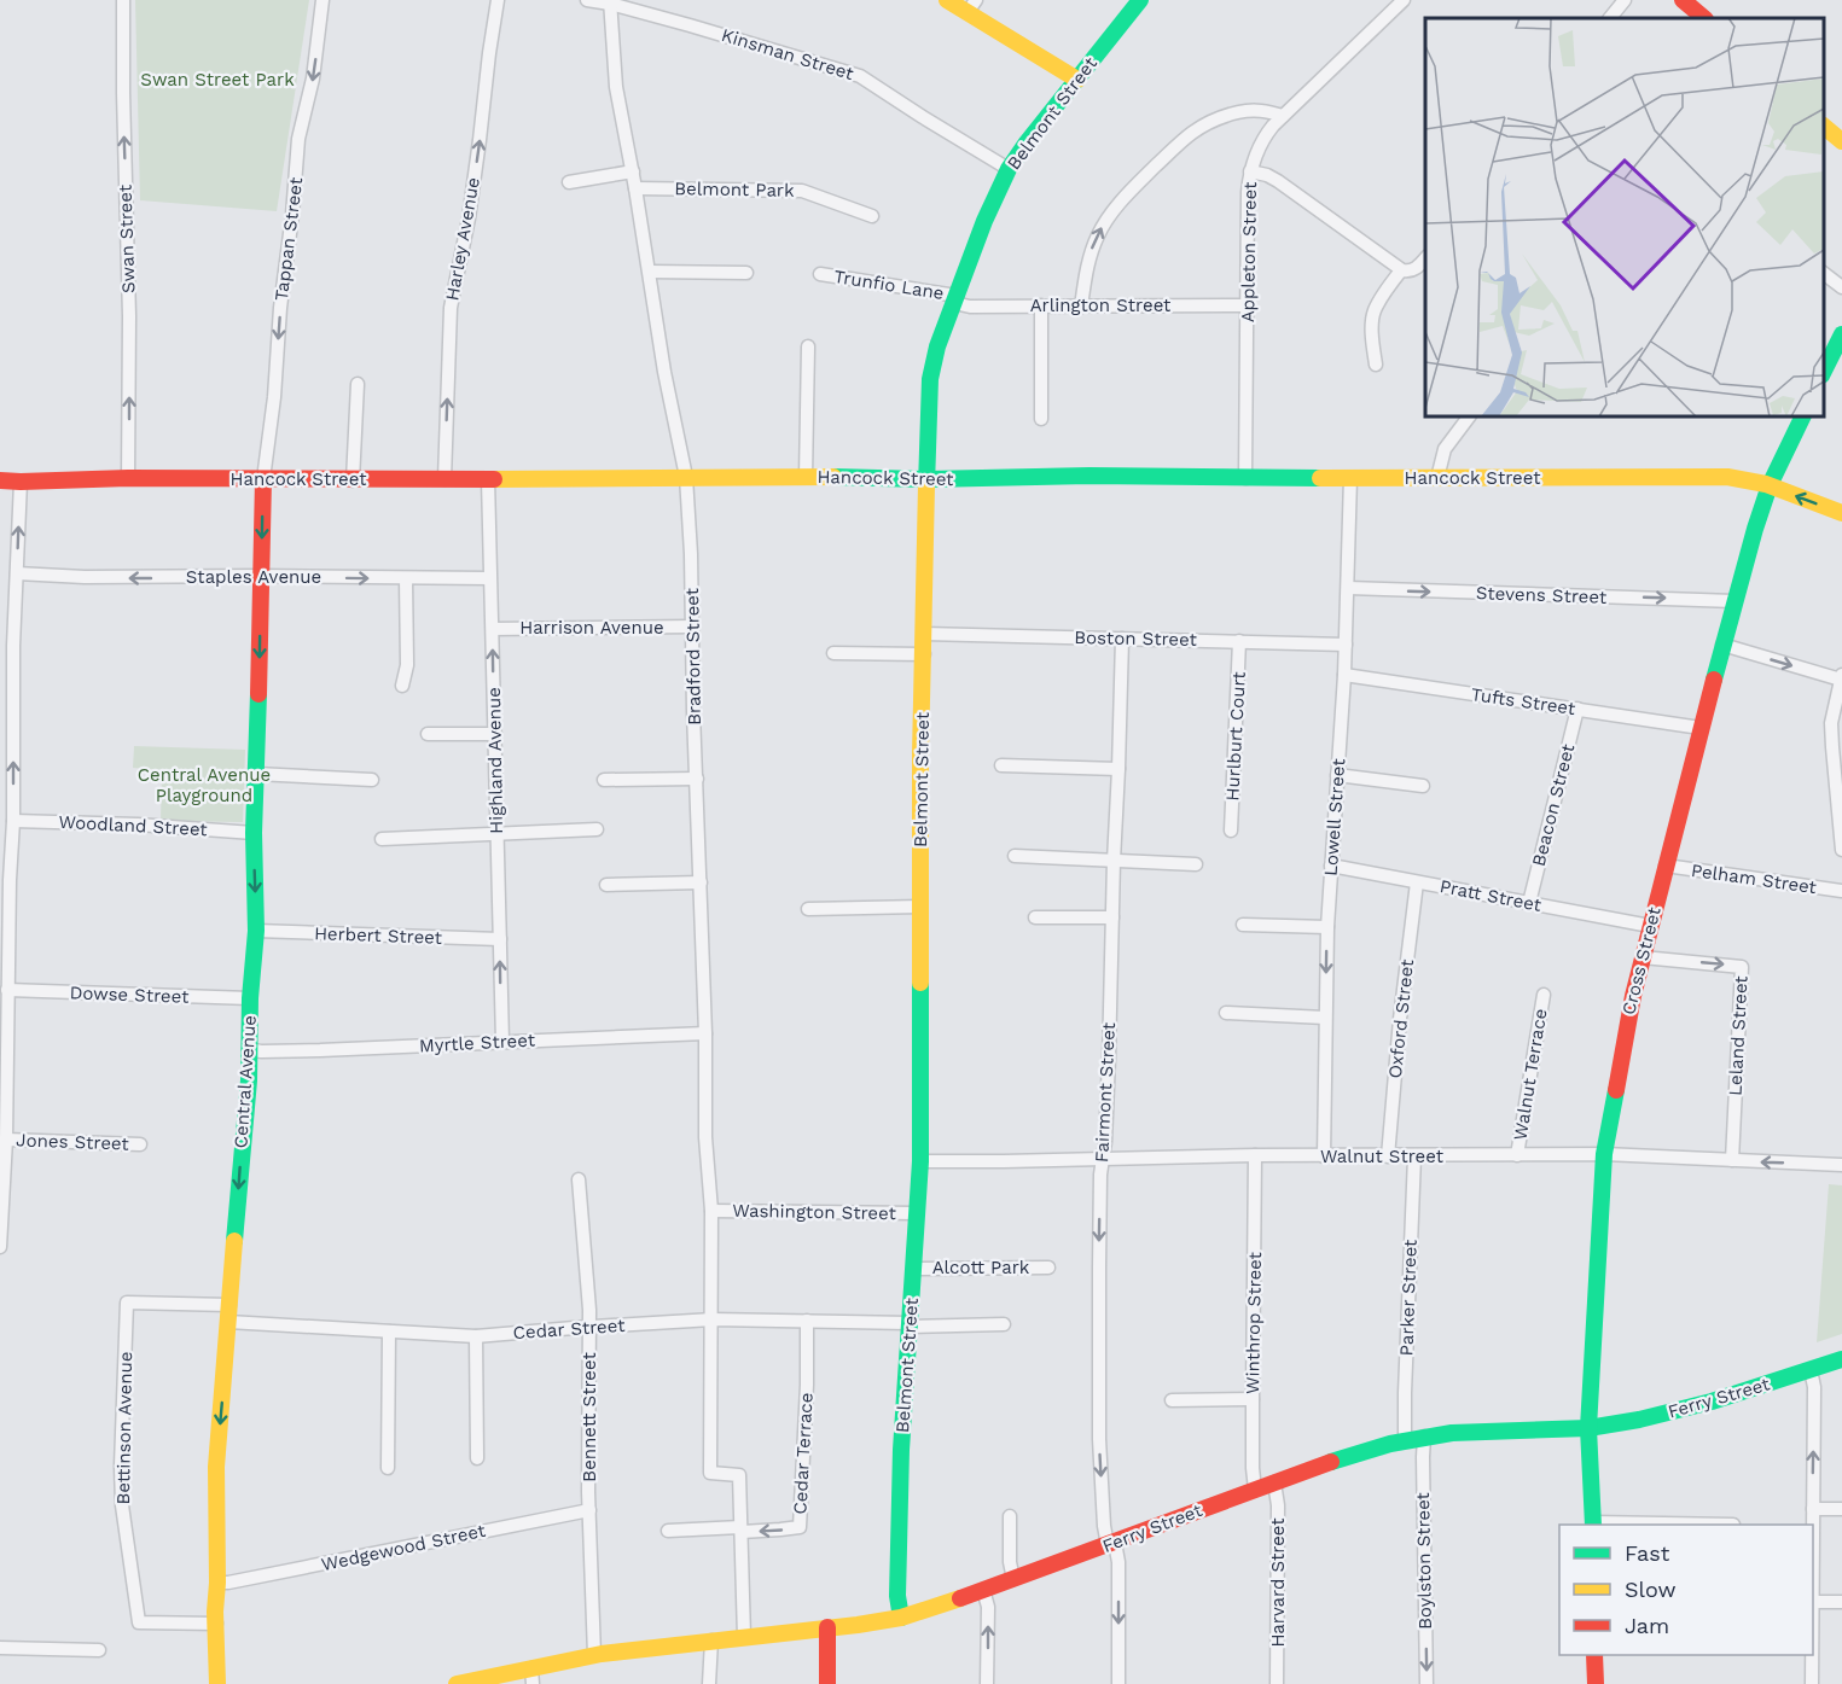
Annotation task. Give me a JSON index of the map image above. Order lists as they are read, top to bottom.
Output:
{
  "streets": {
    "street": [
      "Kinsman Street",
      "Belmont Street",
      "Belmont Park",
      "Swan Street",
      "Tappan Street",
      "Harley Avenue",
      "Appleton Street",
      "Trunfio Lane",
      "Arlington Street",
      "Hancock Street",
      "Staples Avenue",
      "Stevens Street",
      "Harrison Avenue",
      "Boston Street",
      "Bradford Street",
      "Tufts Street",
      "Hurlburt Court",
      "Highland Avenue",
      "Beacon Street",
      "Lowell Street",
      "Woodland Street",
      "Pelham Street",
      "Pratt Street",
      "Herbert Street",
      "Cross Street",
      "Dowse Street",
      "Oxford Street",
      "Leland Street",
      "Myrtle Street",
      "Walnut Terrace",
      "Central Avenue",
      "Fairmont Street",
      "Jones Street",
      "Walnut Street",
      "Washington Street",
      "Alcott Park",
      "Parker Street",
      "Winthrop Street",
      "Cedar Street",
      "Ferry Street",
      "Bennett Street",
      "Bettinson Avenue",
      "Cedar Terrace",
      "Wedgewood Street",
      "Boylston Street",
      "Harvard Street"
    ]
  },
  "crossings": [
    ["Kinsman Street", "Belmont Street"],
    ["Kinsman Street", "Bradford Street"],
    ["Belmont Street", "Trunfio Lane"],
    ["Belmont Street", "Arlington Street"],
    ["Belmont Street", "Hancock Street"],
    ["Belmont Street", "Boston Street"],
    ["Belmont Street", "Walnut Street"],
    ["Belmont Street", "Washington Street"],
    ["Belmont Street", "Alcott Park"],
    ["Belmont Street", "Cedar Street"],
    ["Belmont Street", "Ferry Street"],
    ["Belmont Park", "Bradford Street"],
    ["Swan Street", "Hancock Street"],
    ["Tappan Street", "Hancock Street"],
    ["Tappan Street", "Central Avenue"],
    ["Harley Avenue", "Hancock Street"],
    ["Appleton Street", "Arlington Street"],
    ["Appleton Street", "Hancock Street"],
    ["Trunfio Lane", "Arlington Street"],
    ["Hancock Street", "Bradford Street"],
    ["Hancock Street", "Highland Avenue"],
    ["Hancock Street", "Lowell Street"],
    ["Hancock Street", "Cross Street"],
    ["Hancock Street", "Central Avenue"],
    ["Staples Avenue", "Highland Avenue"],
    ["Staples Avenue", "Central Avenue"],
    ["Stevens Street", "Lowell Street"],
    ["Stevens Street", "Cross Street"],
    ["Harrison Avenue", "Bradford Street"],
    ["Harrison Avenue", "Highland Avenue"],
    ["Boston Street", "Hurlburt Court"],
    ["Boston Street", "Lowell Street"],
    ["Boston Street", "Fairmont Street"],
    ["Bradford Street", "Myrtle Street"],
    ["Bradford Street", "Washington Street"],
    ["Bradford Street", "Cedar Street"],
    ["Bradford Street", "Cedar Terrace"],
    ["Tufts Street", "Beacon Street"],
    ["Tufts Street", "Lowell Street"],
    ["Tufts Street", "Cross Street"],
    ["Highland Avenue", "Herbert Street"],
    ["Highland Avenue", "Myrtle Street"],
    ["Beacon Street", "Pratt Street"],
    ["Lowell Street", "Pratt Street"],
    ["Lowell Street", "Walnut Street"],
    ["Woodland Street", "Central Avenue"],
    ["Pelham Street", "Cross Street"],
    ["Pratt Street", "Cross Street"],
    ["Pratt Street", "Oxford Street"],
    ["Herbert Street", "Central Avenue"],
    ["Cross Street", "Leland Street"],
    ["Cross Street", "Walnut Street"],
    ["Cross Street", "Ferry Street"],
    ["Dowse Street", "Central Avenue"],
    ["Oxford Street", "Walnut Street"],
    ["Leland Street", "Walnut Street"],
    ["Myrtle Street", "Central Avenue"],
    ["Walnut Terrace", "Walnut Street"],
    ["Central Avenue", "Cedar Street"],
    ["Central Avenue", "Bettinson Avenue"],
    ["Central Avenue", "Wedgewood Street"],
    ["Fairmont Street", "Walnut Street"],
    ["Fairmont Street", "Ferry Street"],
    ["Walnut Street", "Parker Street"],
    ["Walnut Street", "Winthrop Street"],
    ["Parker Street", "Ferry Street"],
    ["Winthrop Street", "Ferry Street"],
    ["Cedar Street", "Bennett Street"],
    ["Cedar Street", "Cedar Terrace"],
    ["Ferry Street", "Bennett Street"],
    ["Ferry Street", "Boylston Street"],
    ["Ferry Street", "Harvard Street"],
    ["Bennett Street", "Wedgewood Street"]
  ],
  "one_way": [
    "Swan Street",
    "Tappan Street",
    "Harley Avenue",
    "Stevens Street",
    "Highland Avenue",
    "Central Avenue",
    "Fairmont Street",
    "Boylston Street"
  ],
  "parks": ["Swan Street Park", "Central Avenue Playground"],
  "legend": ["Fast", "Slow", "Jam"]
}
